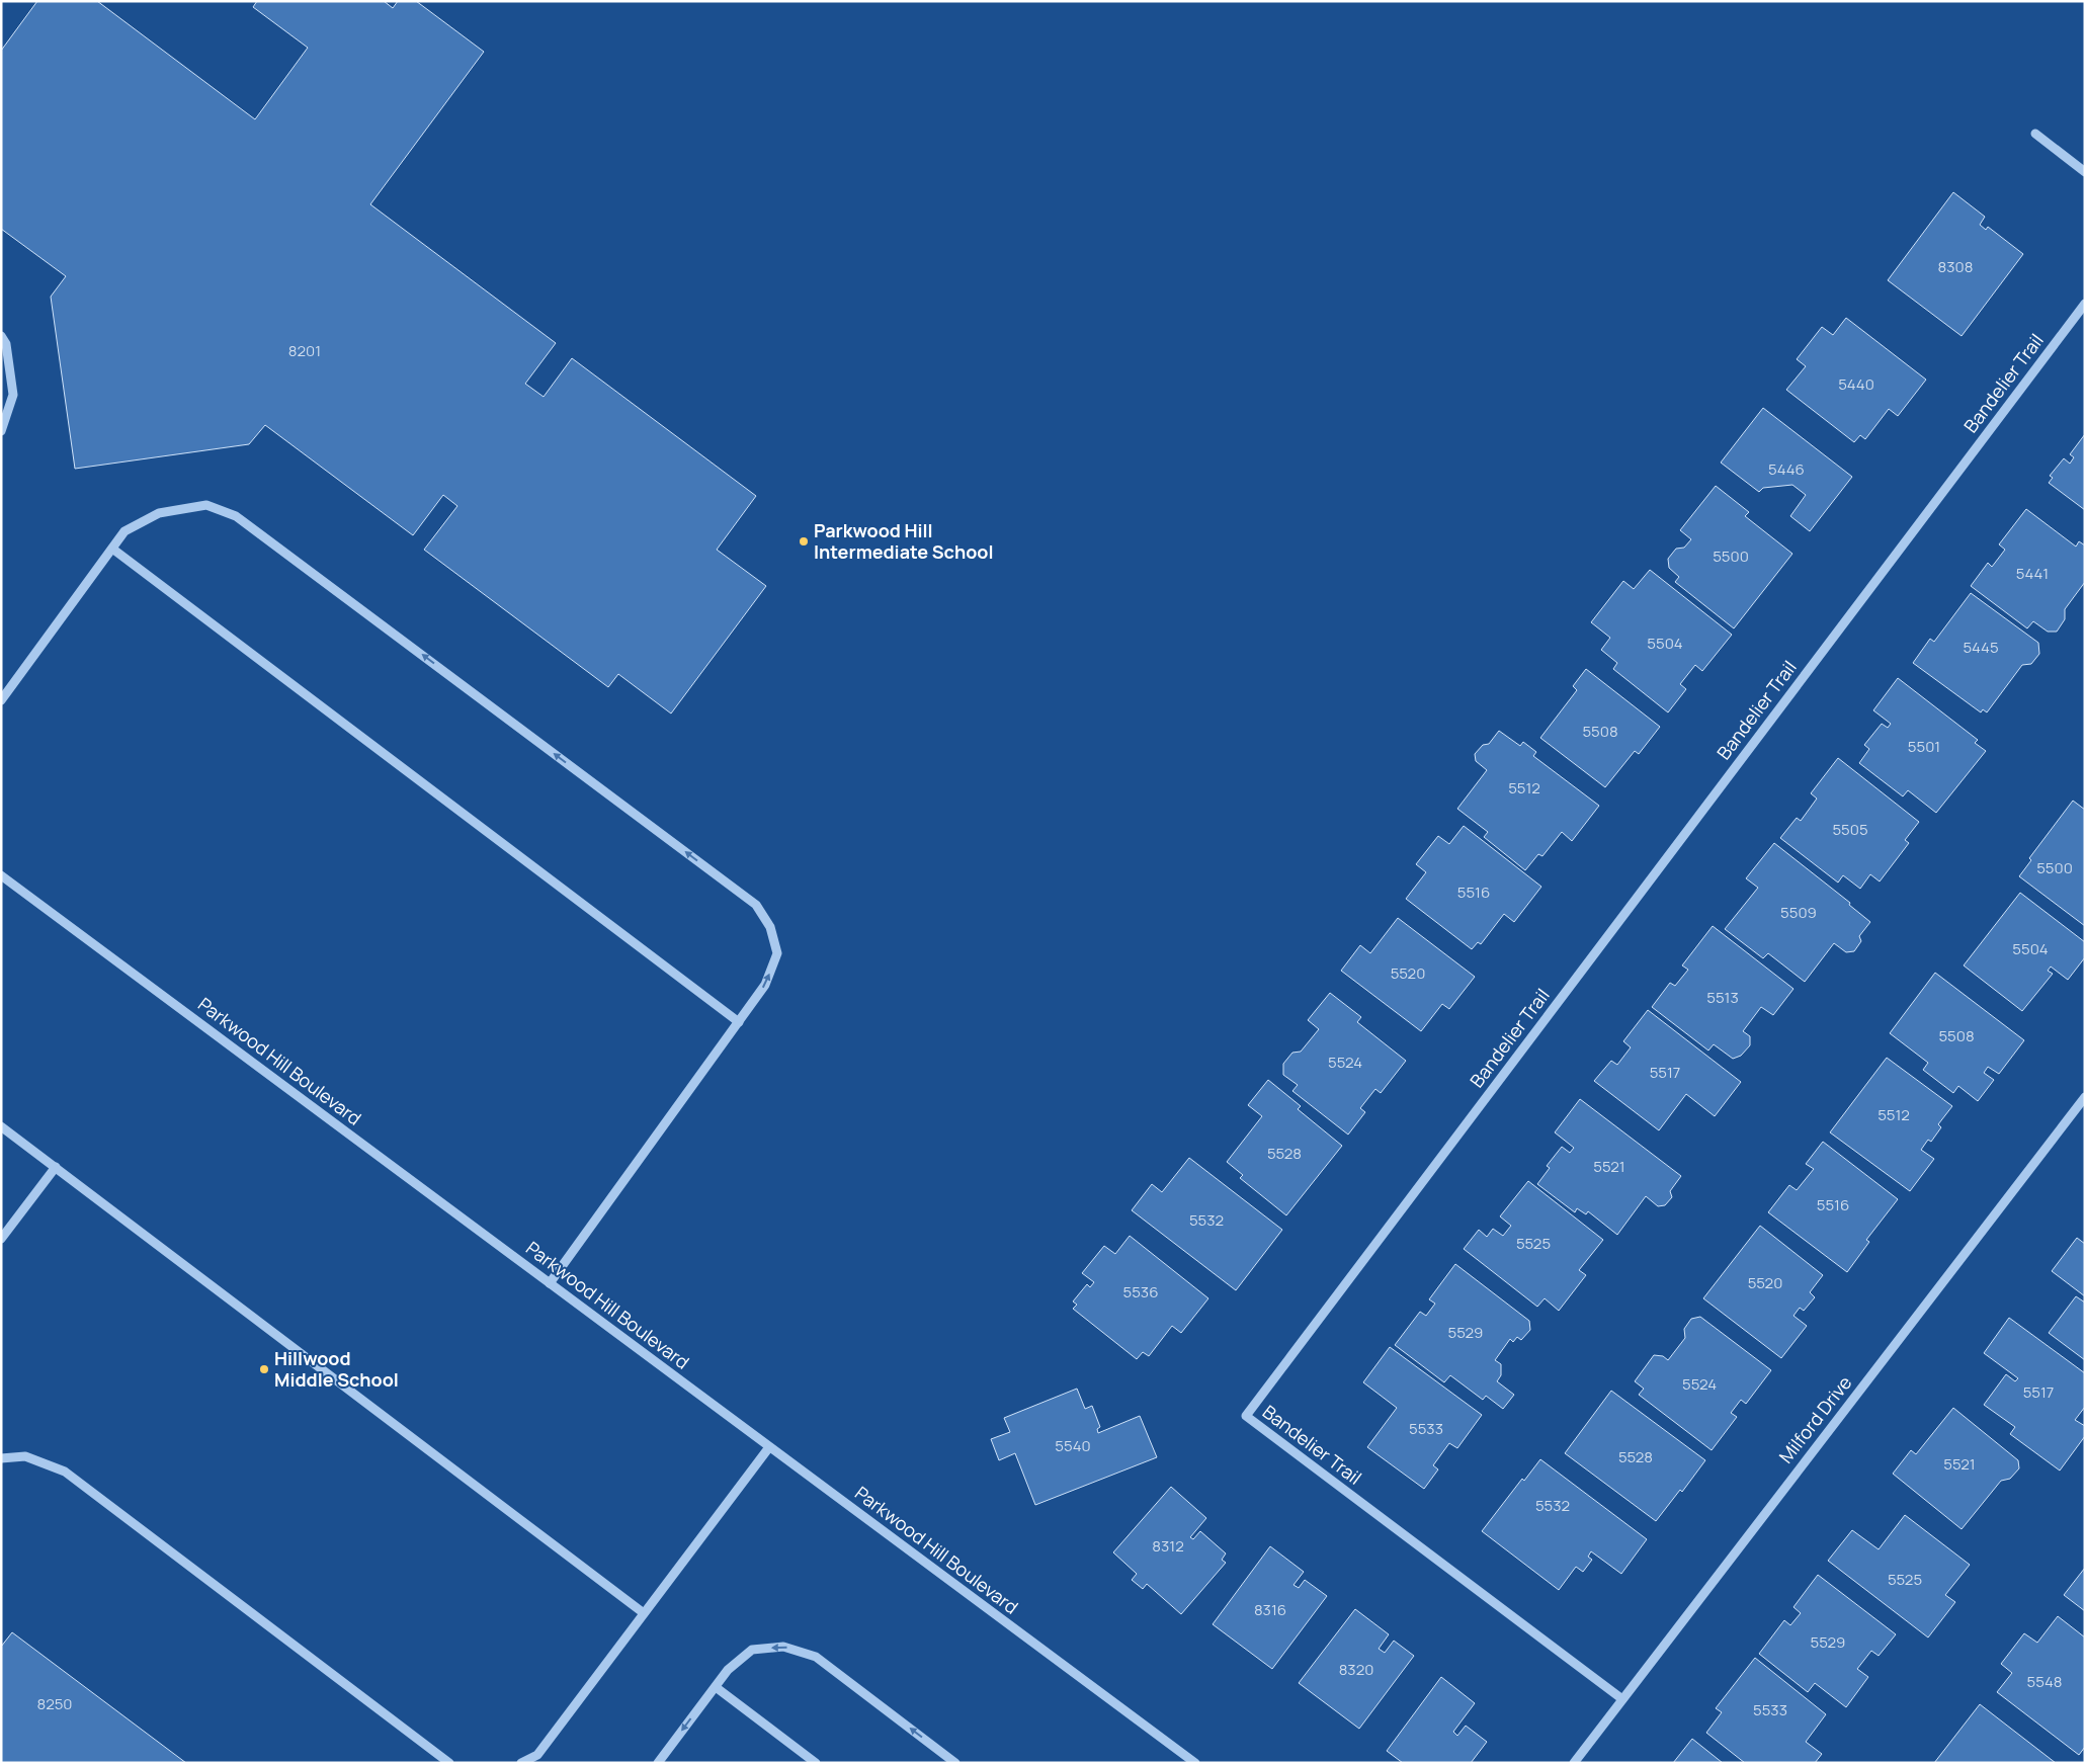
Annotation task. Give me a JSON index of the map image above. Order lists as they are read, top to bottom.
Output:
{
  "streets": {
    "street": ["Bandelier Trail", "Parkwood Hill Boulevard", "Milford Drive"]
  },
  "crossings": [
    ["Bandelier Trail", "Milford Drive"]
  ],
  "places": ["Parkwood Hill Intermediate School", "Hillwood Middle School"],
  "house_numbers": [
    "8308",
    "8201",
    "5440",
    "5446",
    "5500",
    "5441",
    "5504",
    "5445",
    "5508",
    "5501",
    "5512",
    "5505",
    "5500",
    "5516",
    "5509",
    "5504",
    "5520",
    "5513",
    "5508",
    "5524",
    "5517",
    "5512",
    "5528",
    "5521",
    "5516",
    "5532",
    "5525",
    "5520",
    "5536",
    "5529",
    "5524",
    "5517",
    "5533",
    "5540",
    "5528",
    "5521",
    "5532",
    "8312",
    "5525",
    "8316",
    "5529",
    "8320",
    "5548",
    "8250",
    "5533"
  ]
}
